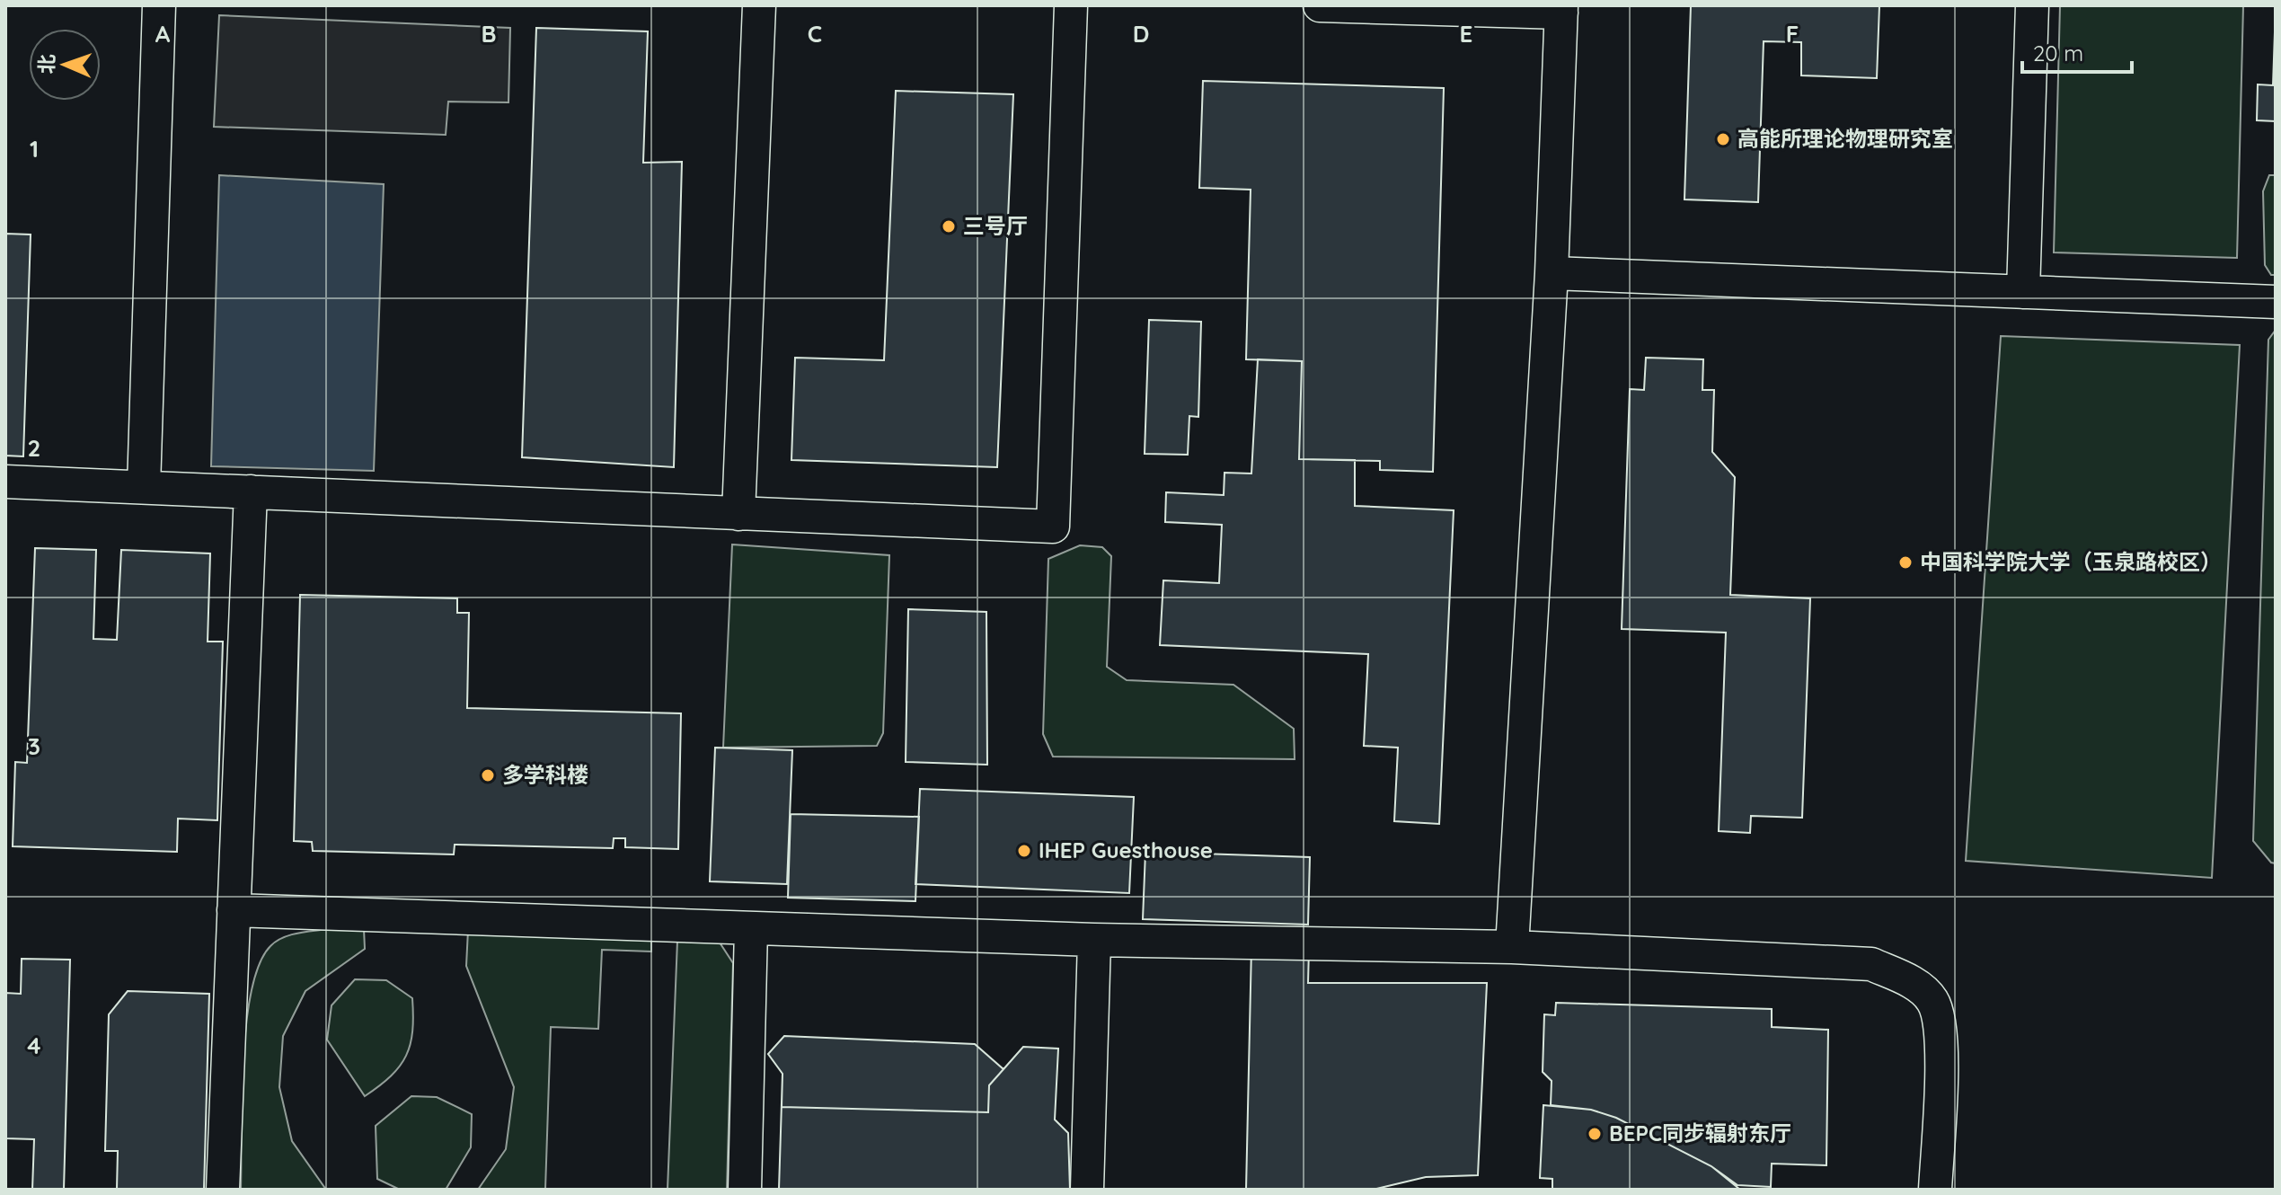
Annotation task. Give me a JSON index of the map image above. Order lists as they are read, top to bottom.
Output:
{
  "places": [
    "高能所理论物理研究室",
    "三号厅",
    "中国科学院大学（玉泉路校区）",
    "多学科楼",
    "IHEP Guesthouse",
    "BEPC同步辐射东厅"
  ],
  "scale_bar": "20 m",
  "north": "left",
  "grid": {
    "columns": [
      "A",
      "B",
      "C",
      "D",
      "E",
      "F"
    ],
    "rows": [
      "1",
      "2",
      "3",
      "4"
    ]
  }
}
